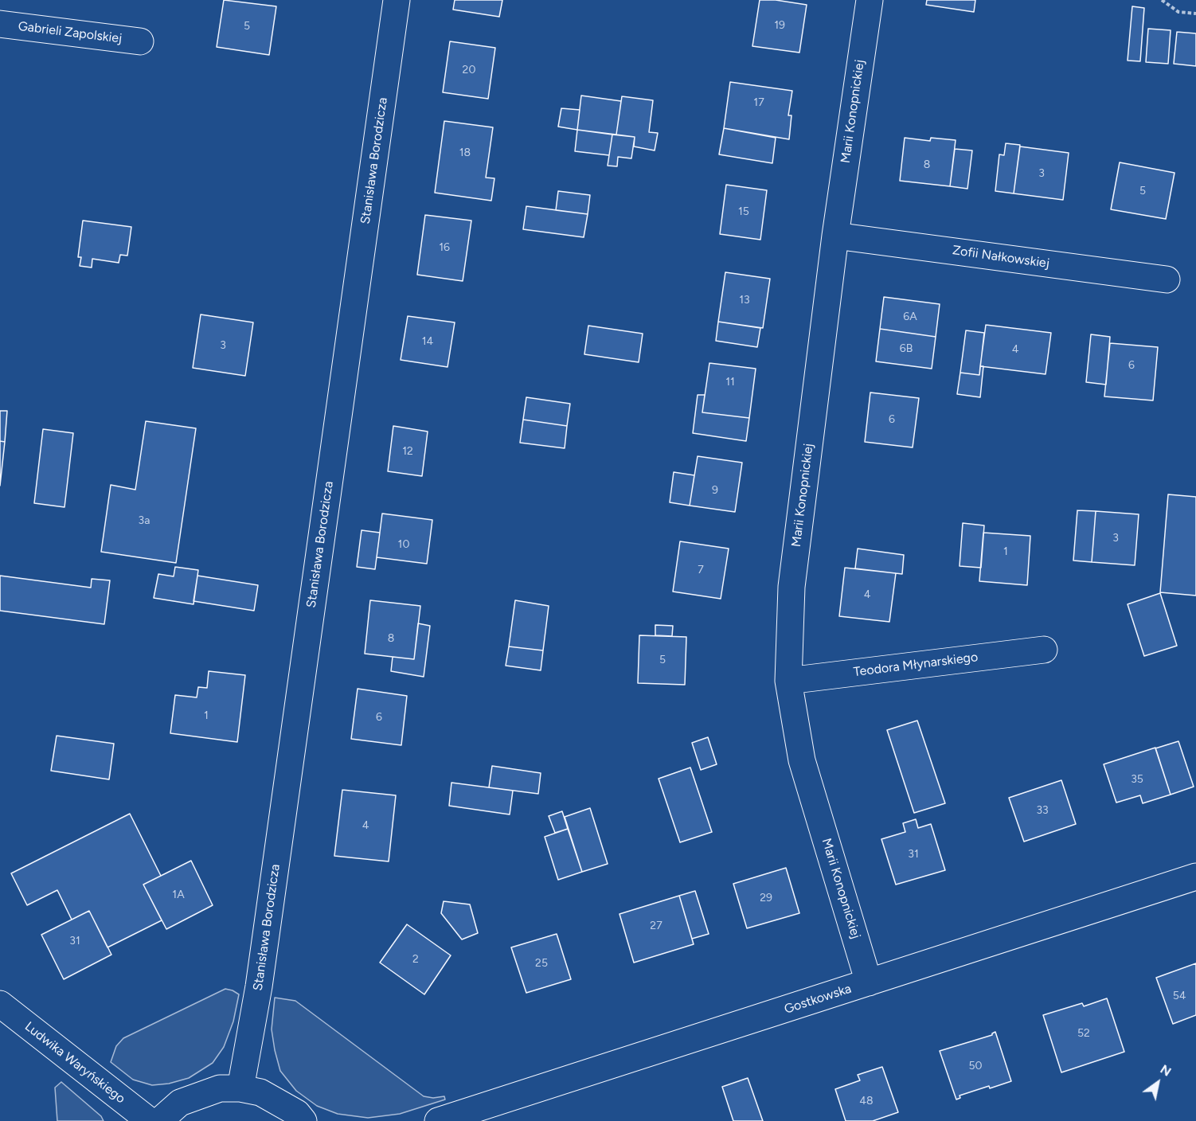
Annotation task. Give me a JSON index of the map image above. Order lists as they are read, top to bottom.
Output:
{
  "streets": {
    "street": [
      "Gabrieli Zapolskiej",
      "Marii Konopnickiej",
      "Stanisława Borodzicza",
      "Zofii Nałkowskiej",
      "Teodora Młynarskiego",
      "Gostkowska",
      "Ludwika Waryńskiego"
    ]
  },
  "crossings": [
    ["Marii Konopnickiej", "Zofii Nałkowskiej"],
    ["Marii Konopnickiej", "Teodora Młynarskiego"],
    ["Marii Konopnickiej", "Gostkowska"]
  ],
  "house_numbers": [
    "19",
    "5",
    "20",
    "17",
    "18",
    "8",
    "3",
    "5",
    "15",
    "16",
    "13",
    "6A",
    "14",
    "3",
    "6B",
    "4",
    "6",
    "11",
    "6",
    "12",
    "9",
    "3a",
    "3",
    "10",
    "1",
    "7",
    "4",
    "8",
    "5",
    "1",
    "6",
    "35",
    "33",
    "4",
    "31",
    "1A",
    "29",
    "27",
    "31",
    "2",
    "25",
    "54",
    "52",
    "50",
    "48"
  ],
  "north": "top right"
}
